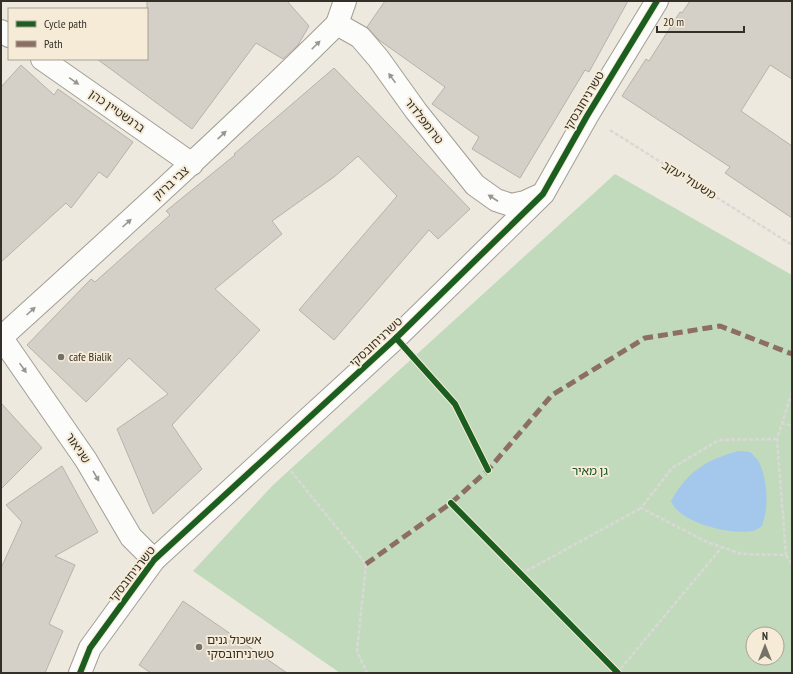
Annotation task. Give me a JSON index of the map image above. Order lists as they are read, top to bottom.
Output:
{
  "streets": {
    "street": [
      "טשרניחובסקי",
      "ברנשטיין כהן",
      "טרומפלדור",
      "צבי ברוק",
      "שניאור"
    ],
    "path": ["משעול יעקב"]
  },
  "crossings": [
    ["טשרניחובסקי", "טרומפלדור"],
    ["טשרניחובסקי", "משעול יעקב"],
    ["טשרניחובסקי", "שניאור"],
    ["ברנשטיין כהן", "צבי ברוק"],
    ["טרומפלדור", "צבי ברוק"],
    ["צבי ברוק", "שניאור"]
  ],
  "one_way": [
    "ברנשטיין כהן",
    "טרומפלדור",
    "צבי ברוק",
    "שניאור"
  ],
  "parks": ["גן מאיר"],
  "places": ["cafe Bialik", "אשכול גנים טשרניחובסקי"],
  "legend": ["Cycle path", "Path"],
  "scale_bar": "20 m",
  "north": "top"
}
